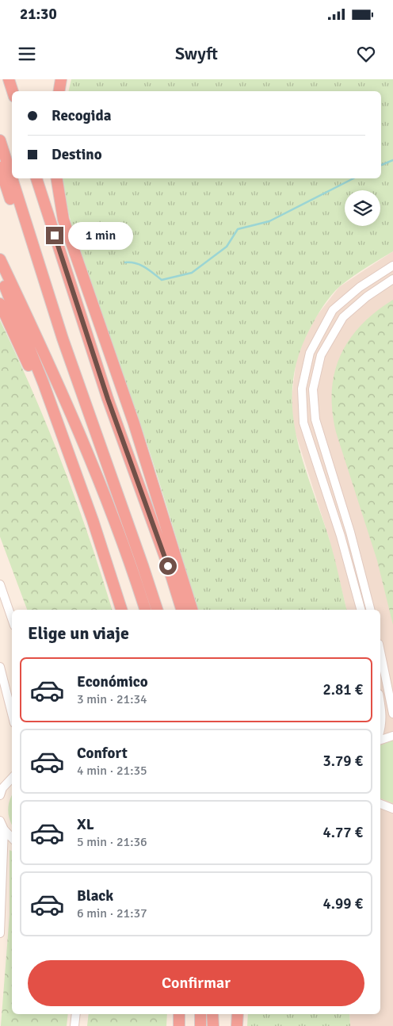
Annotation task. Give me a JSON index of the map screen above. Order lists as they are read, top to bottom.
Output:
{
  "page": {
    "status": "21:30",
    "header": "Swyft",
    "banner": ["Recogida", "Destino"],
    "bubble": "1 min",
    "heading": "Elige un viaje",
    "list": [
      {
        "name": "Económico",
        "note": "3 min · 21:34",
        "value": "2.81 €"
      },
      {
        "name": "Confort",
        "note": "4 min · 21:35",
        "value": "3.79 €"
      },
      {
        "name": "XL",
        "note": "5 min · 21:36",
        "value": "4.77 €"
      },
      {
        "name": "Black",
        "note": "6 min · 21:37",
        "value": "4.99 €"
      }
    ],
    "buttons": "Confirmar"
  }
}
